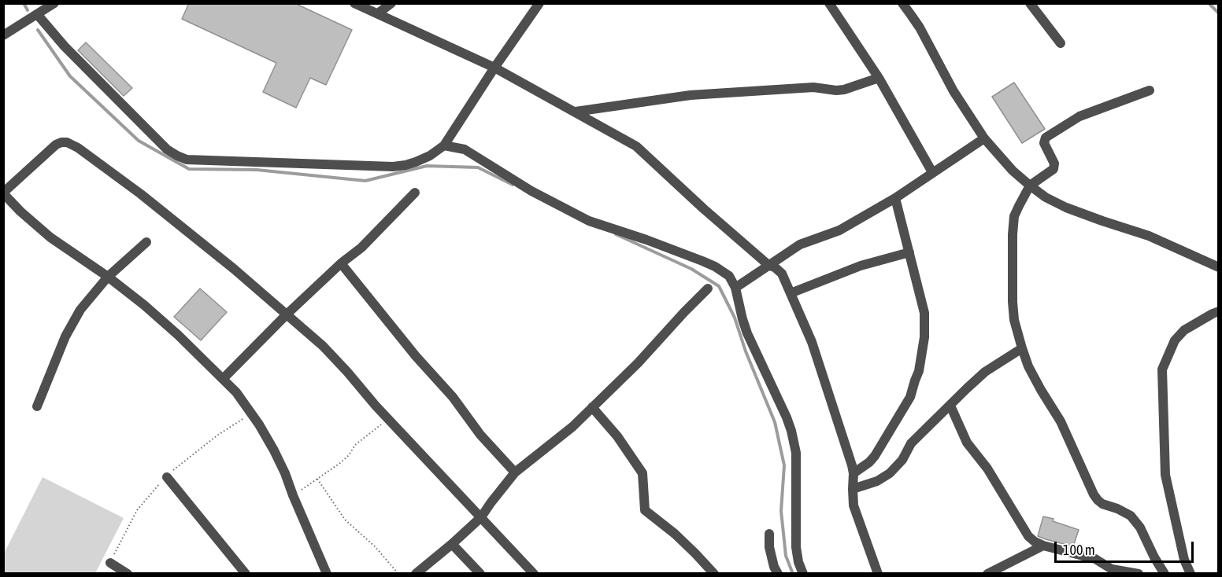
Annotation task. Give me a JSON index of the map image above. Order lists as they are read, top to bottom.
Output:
{
  "scale_bar": "100 m"
}
